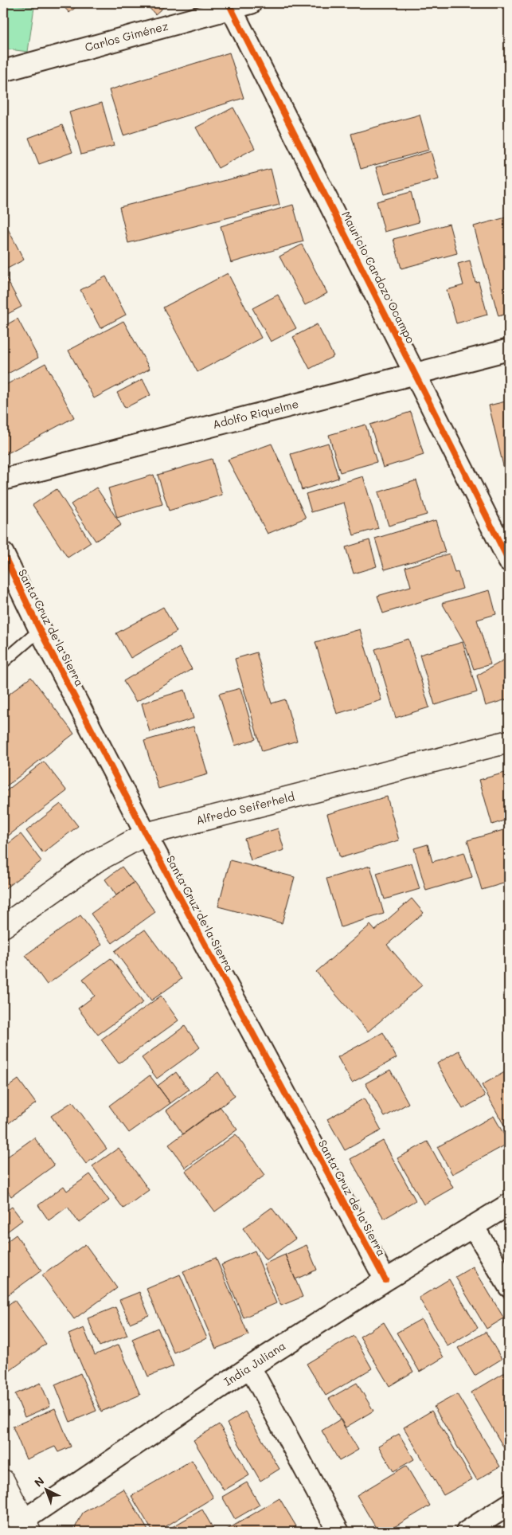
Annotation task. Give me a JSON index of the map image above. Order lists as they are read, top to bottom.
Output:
{
  "streets": {
    "street": [
      "Carlos Giménez",
      "Mauricio Cardozo Ocampo",
      "Adolfo Riquelme",
      "Santa Cruz de la Sierra",
      "Alfredo Seiferheld",
      "India Juliana"
    ]
  },
  "crossings": [
    ["Carlos Giménez", "Mauricio Cardozo Ocampo"],
    ["Mauricio Cardozo Ocampo", "Adolfo Riquelme"],
    ["Santa Cruz de la Sierra", "Alfredo Seiferheld"],
    ["Santa Cruz de la Sierra", "India Juliana"]
  ],
  "north": "top left"
}
